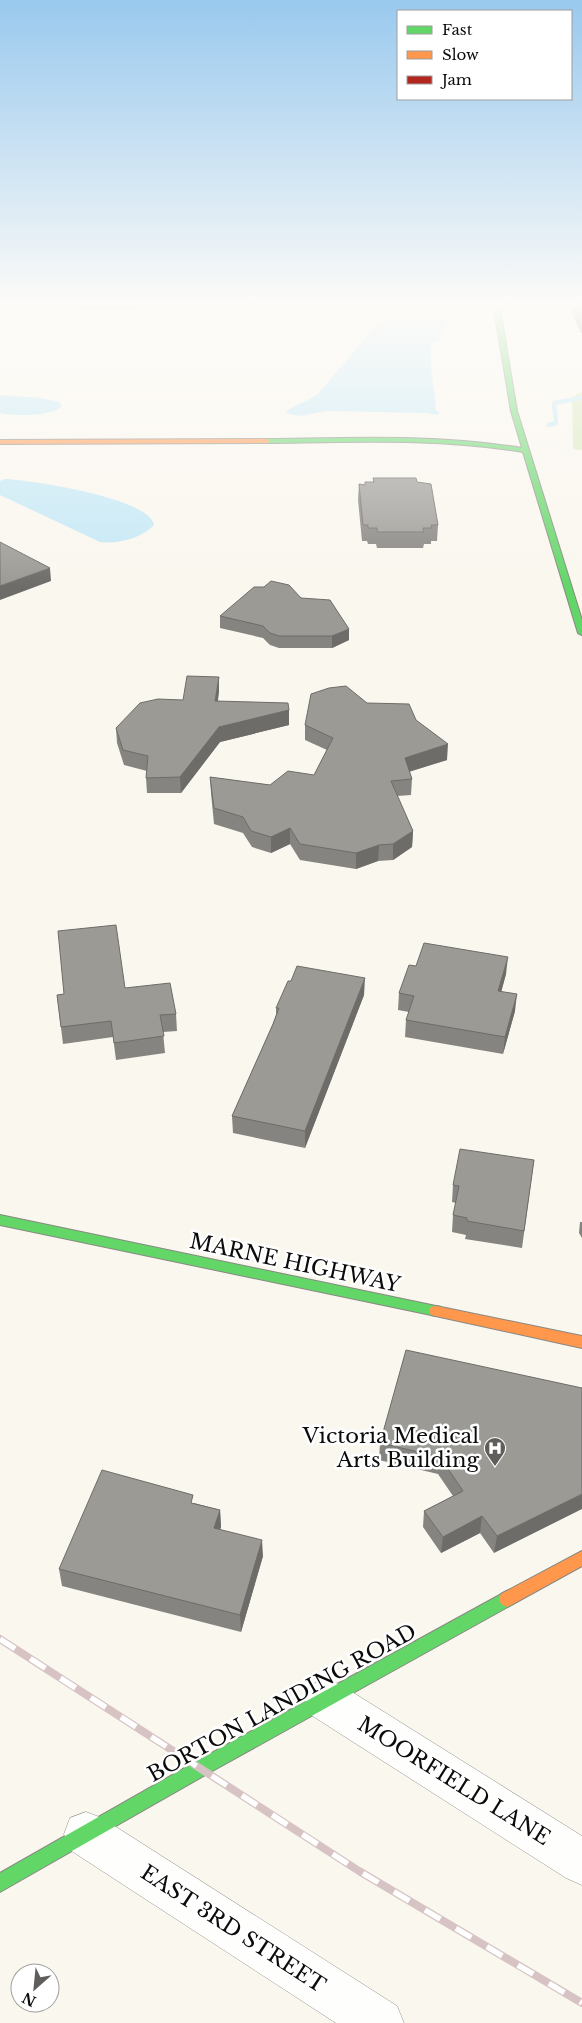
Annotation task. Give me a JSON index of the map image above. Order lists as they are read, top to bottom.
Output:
{
  "streets": {
    "main road": ["MARNE HIGHWAY", "BORTON LANDING ROAD"],
    "street": ["MOORFIELD LANE", "EAST 3RD STREET"]
  },
  "crossings": [
    ["BORTON LANDING ROAD", "MOORFIELD LANE"],
    ["BORTON LANDING ROAD", "EAST 3RD STREET"]
  ],
  "places": {
    "hospital": ["Victoria Medical Arts Building"]
  },
  "legend": ["Fast", "Slow", "Jam"],
  "north": "bottom left"
}
